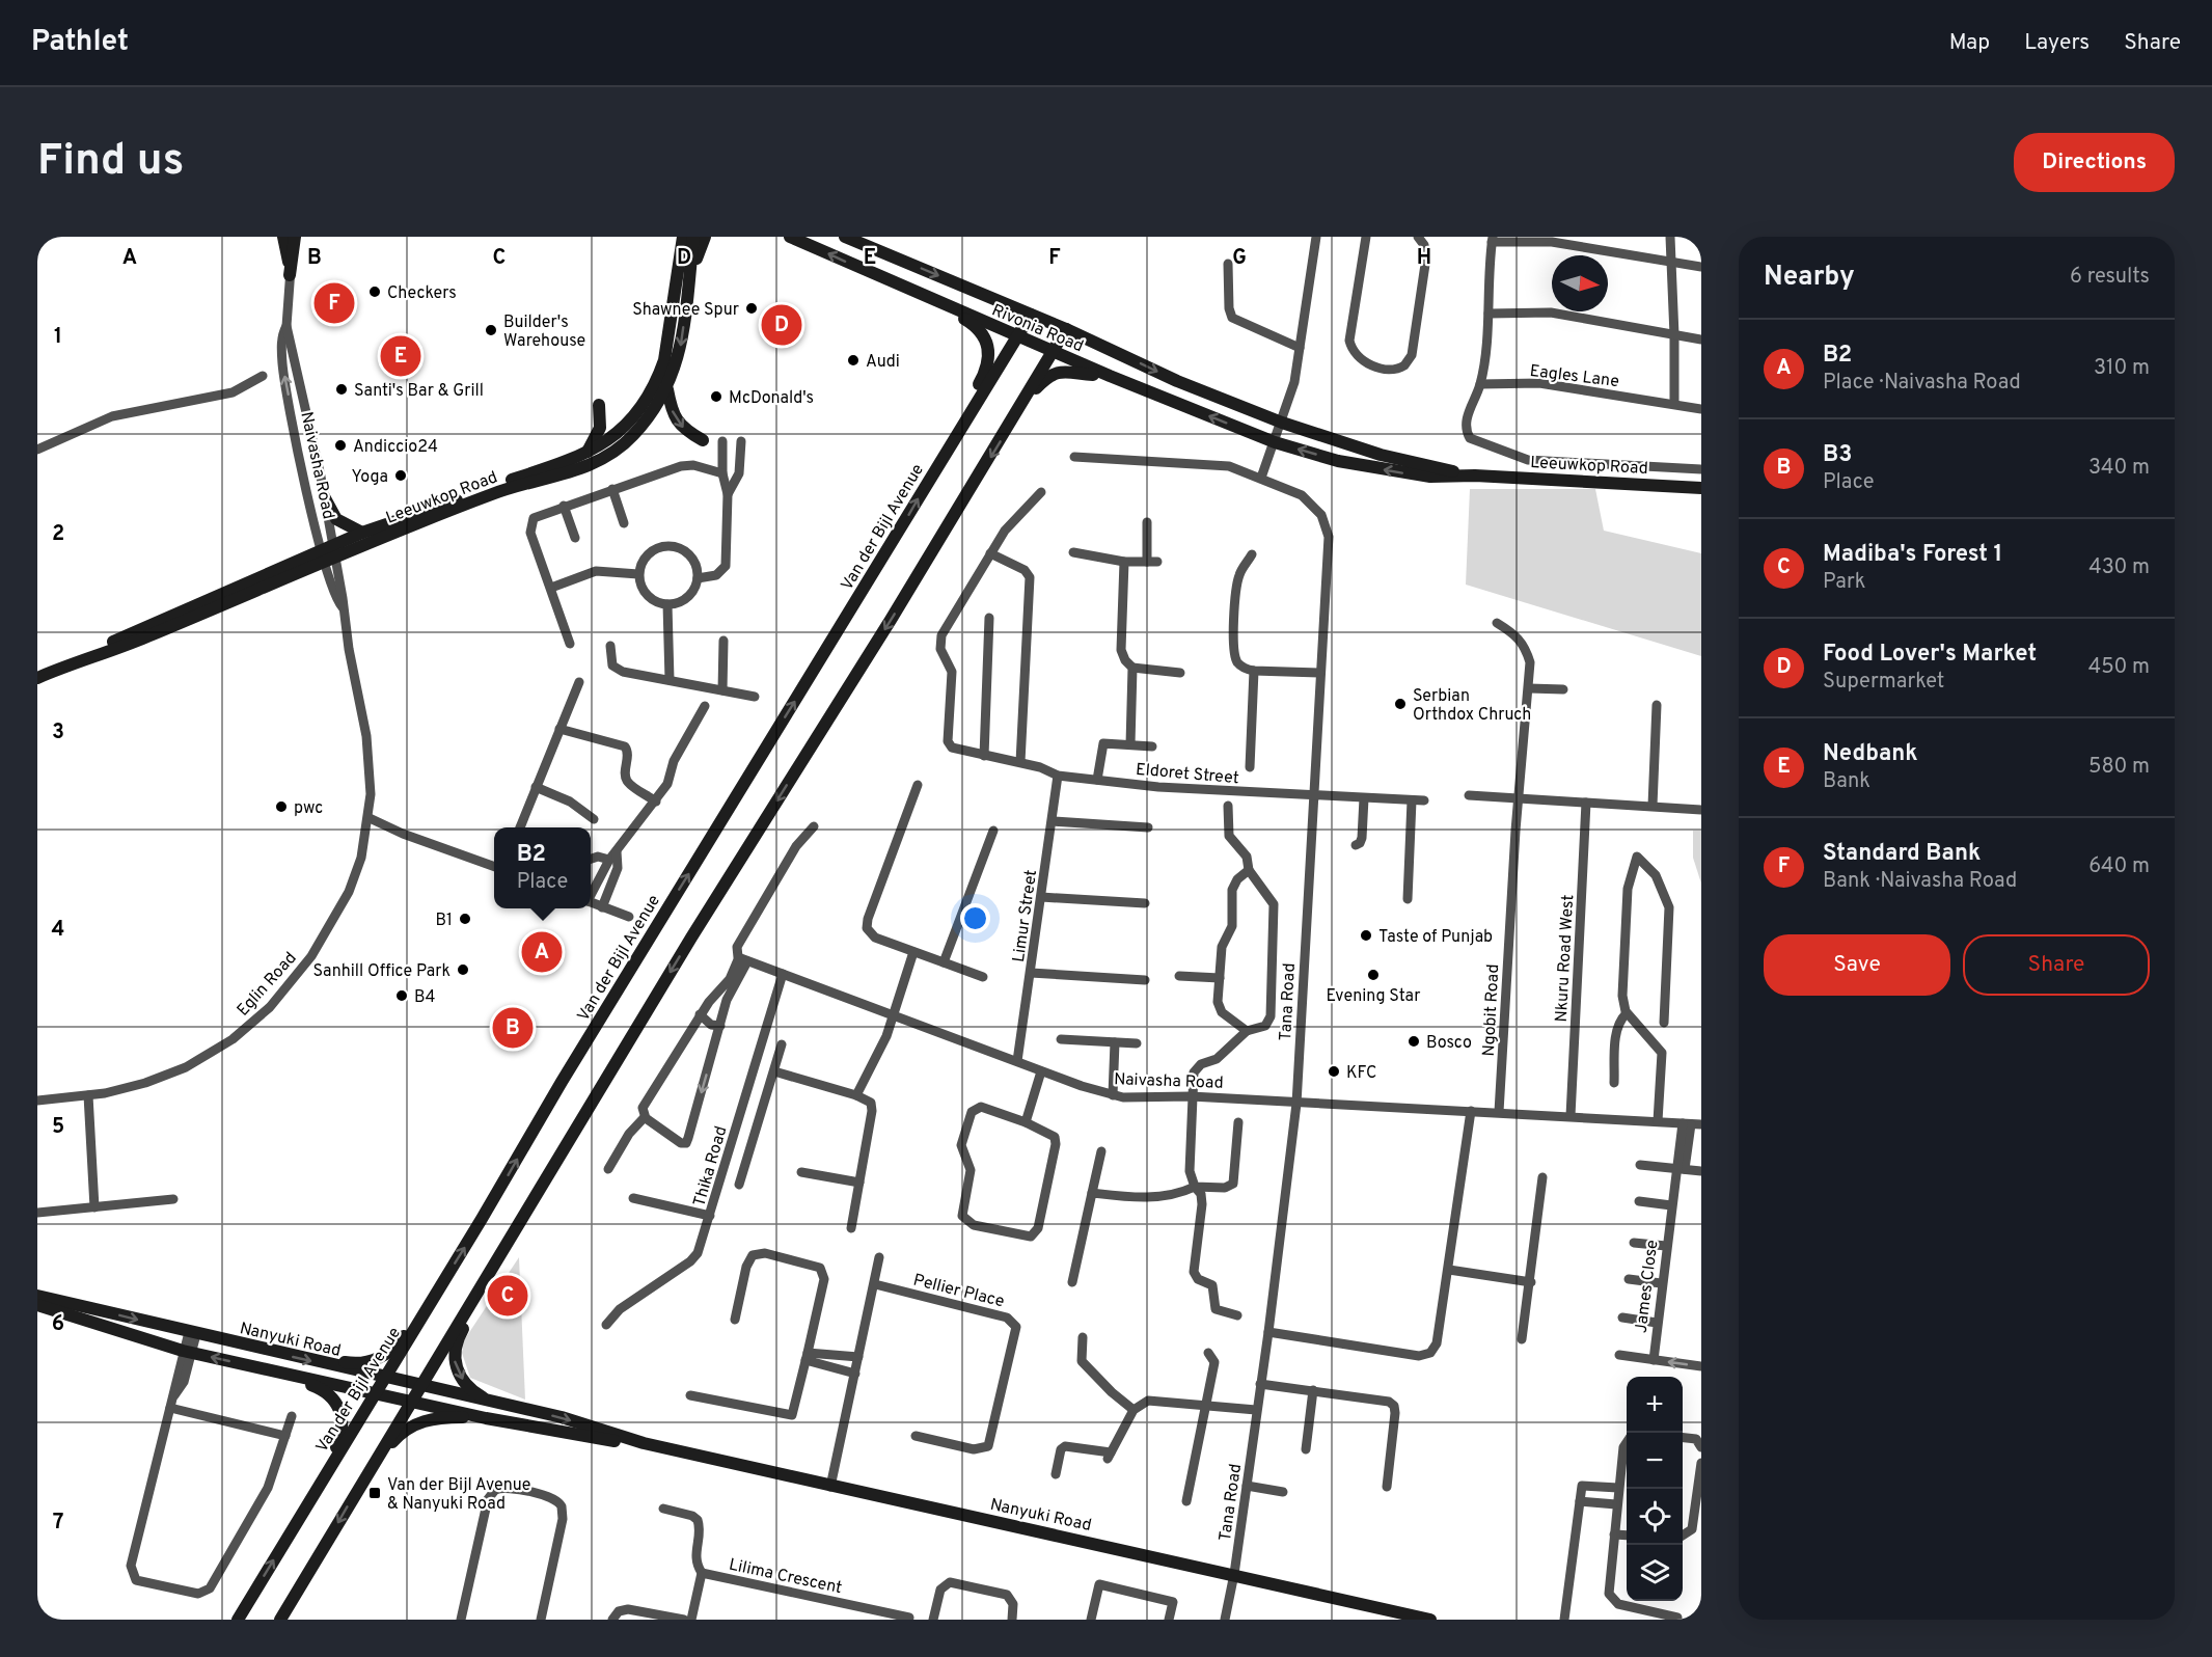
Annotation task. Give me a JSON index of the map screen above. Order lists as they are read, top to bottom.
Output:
{
  "streets": {
    "main road": [
      "Rivonia Road",
      "Leeuwkop Road",
      "Van der Bijl Avenue",
      "Nanyuki Road"
    ],
    "street": [
      "Eagles Lane",
      "Naivasha Road",
      "Eldoret Street",
      "Limur Street",
      "Nkuru Road West",
      "Eglin Road",
      "Tana Road",
      "Ngobit Road",
      "Thika Road",
      "James Close",
      "Pellier Place",
      "Lilima Crescent"
    ]
  },
  "crossings": [
    ["Rivonia Road", "Leeuwkop Road"],
    ["Rivonia Road", "Van der Bijl Avenue"],
    ["Leeuwkop Road", "Naivasha Road"],
    ["Naivasha Road", "Limur Street"],
    ["Naivasha Road", "Nkuru Road West"],
    ["Naivasha Road", "Eglin Road"],
    ["Naivasha Road", "Tana Road"],
    ["Naivasha Road", "Ngobit Road"],
    ["Naivasha Road", "Thika Road"],
    ["Naivasha Road", "James Close"],
    ["Van der Bijl Avenue", "Nanyuki Road"],
    ["Eldoret Street", "Limur Street"],
    ["Eldoret Street", "Tana Road"],
    ["Tana Road", "Nanyuki Road"]
  ],
  "places": {
    "other": [
      "Checkers",
      "Shawnee Spur",
      "Builder's Warehouse",
      "Audi",
      "Santi's Bar & Grill",
      "McDonald's",
      "Andiccio24",
      "Yoga",
      "Serbian Orthdox Chruch",
      "pwc",
      "B1",
      "Taste of Punjab",
      "Sanhill Office Park",
      "Evening Star",
      "B4",
      "Bosco",
      "KFC"
    ],
    "transit": ["Van der Bijl Avenue & Nanyuki Road"]
  },
  "north": "right",
  "page": {
    "header": "Pathlet",
    "nav": ["Map", "Layers", "Share"],
    "buttons": [
      "Directions",
      ["Save", "Share"]
    ],
    "title": "Find us",
    "heading": ["Nearby", "6 results"],
    "pins": [
      "F",
      "D",
      "E",
      "A",
      "B",
      "C"
    ],
    "list": [
      {
        "mark": "A",
        "name": "B2",
        "note": "Place · Naivasha Road",
        "value": "310 m"
      },
      {
        "mark": "B",
        "name": "B3",
        "note": "Place",
        "value": "340 m"
      },
      {
        "mark": "C",
        "name": "Madiba's Forest 1",
        "note": "Park",
        "value": "430 m"
      },
      {
        "mark": "D",
        "name": "Food Lover's Market",
        "note": "Supermarket",
        "value": "450 m"
      },
      {
        "mark": "E",
        "name": "Nedbank",
        "note": "Bank",
        "value": "580 m"
      },
      {
        "mark": "F",
        "name": "Standard Bank",
        "note": "Bank · Naivasha Road",
        "value": "640 m"
      }
    ],
    "popup": ["B2", "Place"],
    "map_buttons": ["+", "−"]
  },
  "grid": {
    "columns": [
      "A",
      "B",
      "C",
      "D",
      "E",
      "F",
      "G",
      "H"
    ],
    "rows": [
      "1",
      "2",
      "3",
      "4",
      "5",
      "6",
      "7"
    ]
  }
}
